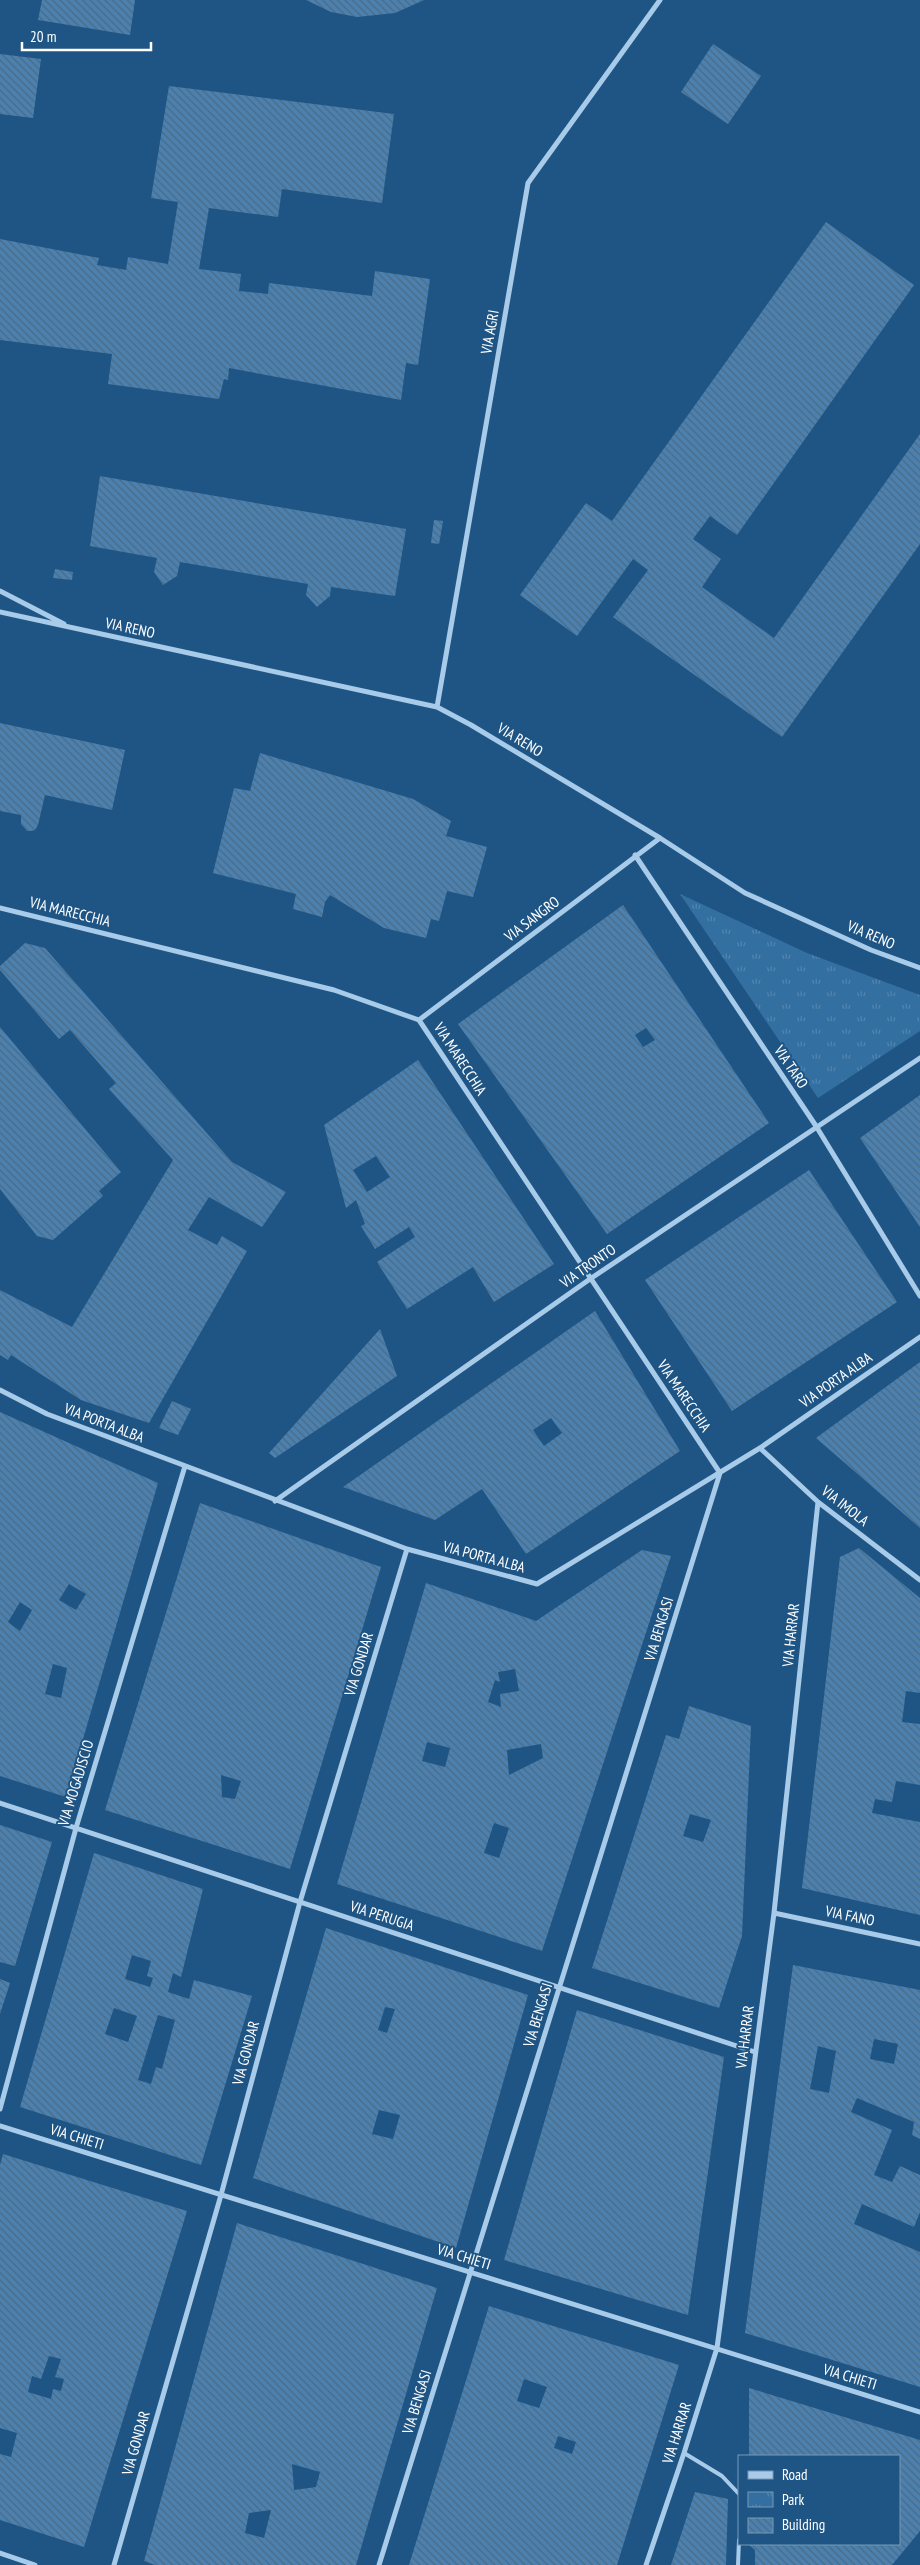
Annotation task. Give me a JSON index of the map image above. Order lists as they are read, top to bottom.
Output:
{
  "streets": {
    "street": [
      "VIA AGRI",
      "VIA RENO",
      "VIA MARECCHIA",
      "VIA SANGRO",
      "VIA TARO",
      "VIA TRONTO",
      "VIA PORTA ALBA",
      "VIA IMOLA",
      "VIA BENGASI",
      "VIA HARRAR",
      "VIA GONDAR",
      "VIA MOGADISCIO",
      "VIA PERUGIA",
      "VIA FANO",
      "VIA CHIETI"
    ]
  },
  "crossings": [
    ["VIA AGRI", "VIA RENO"],
    ["VIA RENO", "VIA SANGRO"],
    ["VIA MARECCHIA", "VIA SANGRO"],
    ["VIA MARECCHIA", "VIA TRONTO"],
    ["VIA MARECCHIA", "VIA PORTA ALBA"],
    ["VIA MARECCHIA", "VIA BENGASI"],
    ["VIA SANGRO", "VIA TARO"],
    ["VIA TARO", "VIA TRONTO"],
    ["VIA TRONTO", "VIA PORTA ALBA"],
    ["VIA PORTA ALBA", "VIA IMOLA"],
    ["VIA PORTA ALBA", "VIA BENGASI"],
    ["VIA PORTA ALBA", "VIA GONDAR"],
    ["VIA PORTA ALBA", "VIA MOGADISCIO"],
    ["VIA IMOLA", "VIA HARRAR"],
    ["VIA BENGASI", "VIA PERUGIA"],
    ["VIA BENGASI", "VIA CHIETI"],
    ["VIA HARRAR", "VIA PERUGIA"],
    ["VIA HARRAR", "VIA FANO"],
    ["VIA HARRAR", "VIA CHIETI"],
    ["VIA GONDAR", "VIA PERUGIA"],
    ["VIA GONDAR", "VIA CHIETI"],
    ["VIA MOGADISCIO", "VIA PERUGIA"]
  ],
  "legend": ["Road", "Park", "Building"],
  "scale_bar": "20 m"
}
